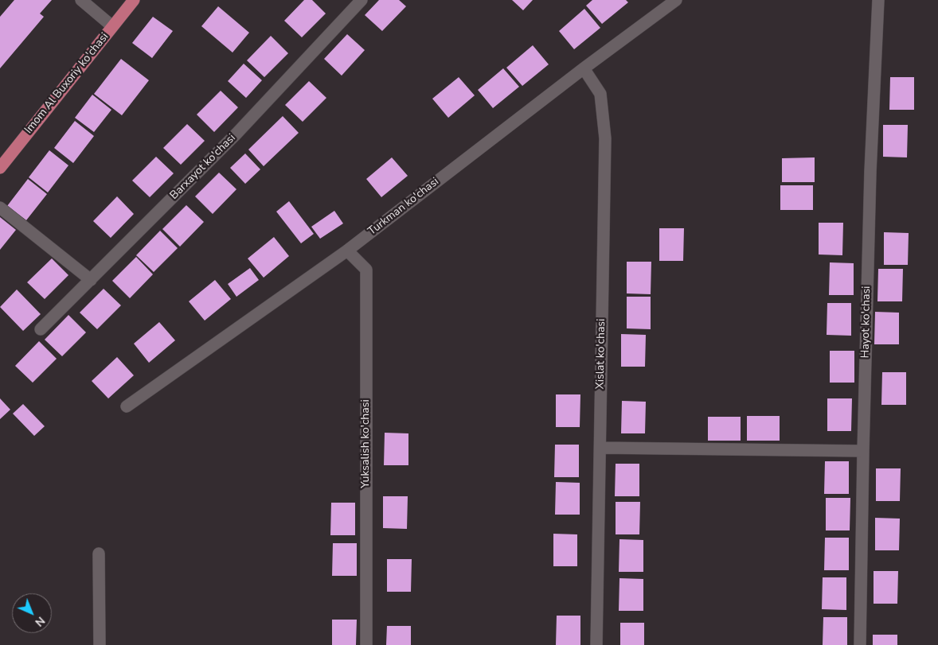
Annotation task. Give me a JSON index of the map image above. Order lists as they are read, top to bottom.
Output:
{
  "streets": {
    "main road": ["Imom Al Buxoriy ko'chasi"],
    "street": [
      "Barxayot ko'chasi",
      "Turkman ko'chasi",
      "Hayot ko'chasi",
      "Xislat ko'chasi",
      "Yuksalish ko'chasi"
    ]
  },
  "crossings": [
    ["Turkman ko'chasi", "Xislat ko'chasi"],
    ["Turkman ko'chasi", "Yuksalish ko'chasi"]
  ],
  "north": "bottom right"
}
